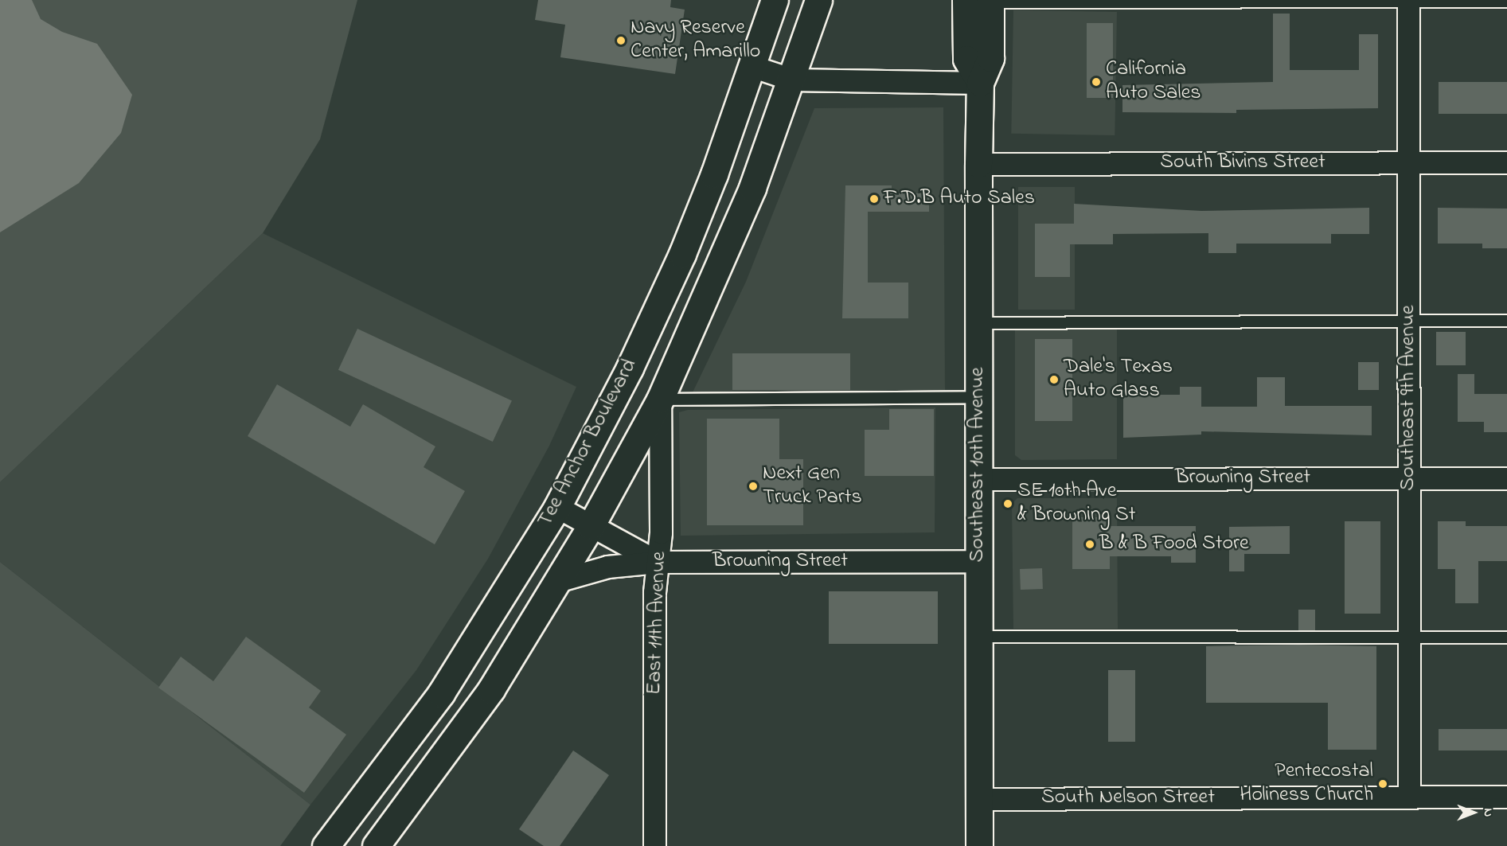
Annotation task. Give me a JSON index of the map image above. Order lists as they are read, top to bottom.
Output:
{
  "streets": {
    "main road": ["Tee Anchor Boulevard", "Southeast 10th Avenue"],
    "street": [
      "South Bivins Street",
      "Southeast 9th Avenue",
      "Browning Street",
      "East 11th Avenue",
      "South Nelson Street"
    ]
  },
  "crossings": [
    ["South Bivins Street", "Southeast 9th Avenue"],
    ["South Bivins Street", "Southeast 10th Avenue"],
    ["Southeast 9th Avenue", "Browning Street"],
    ["Southeast 9th Avenue", "South Nelson Street"],
    ["Tee Anchor Boulevard", "Browning Street"],
    ["Tee Anchor Boulevard", "East 11th Avenue"],
    ["Southeast 10th Avenue", "Browning Street"],
    ["Southeast 10th Avenue", "South Nelson Street"],
    ["Browning Street", "East 11th Avenue"]
  ],
  "places": [
    "Navy Reserve Center, Amarillo",
    "California Auto Sales",
    "F.D.B Auto Sales",
    "Dale's Texas Auto Glass",
    "Next Gen Truck Parts",
    "SE 10th Ave & Browning St",
    "B & B Food Store",
    "Pentecostal Holiness Church"
  ],
  "north": "right"
}
